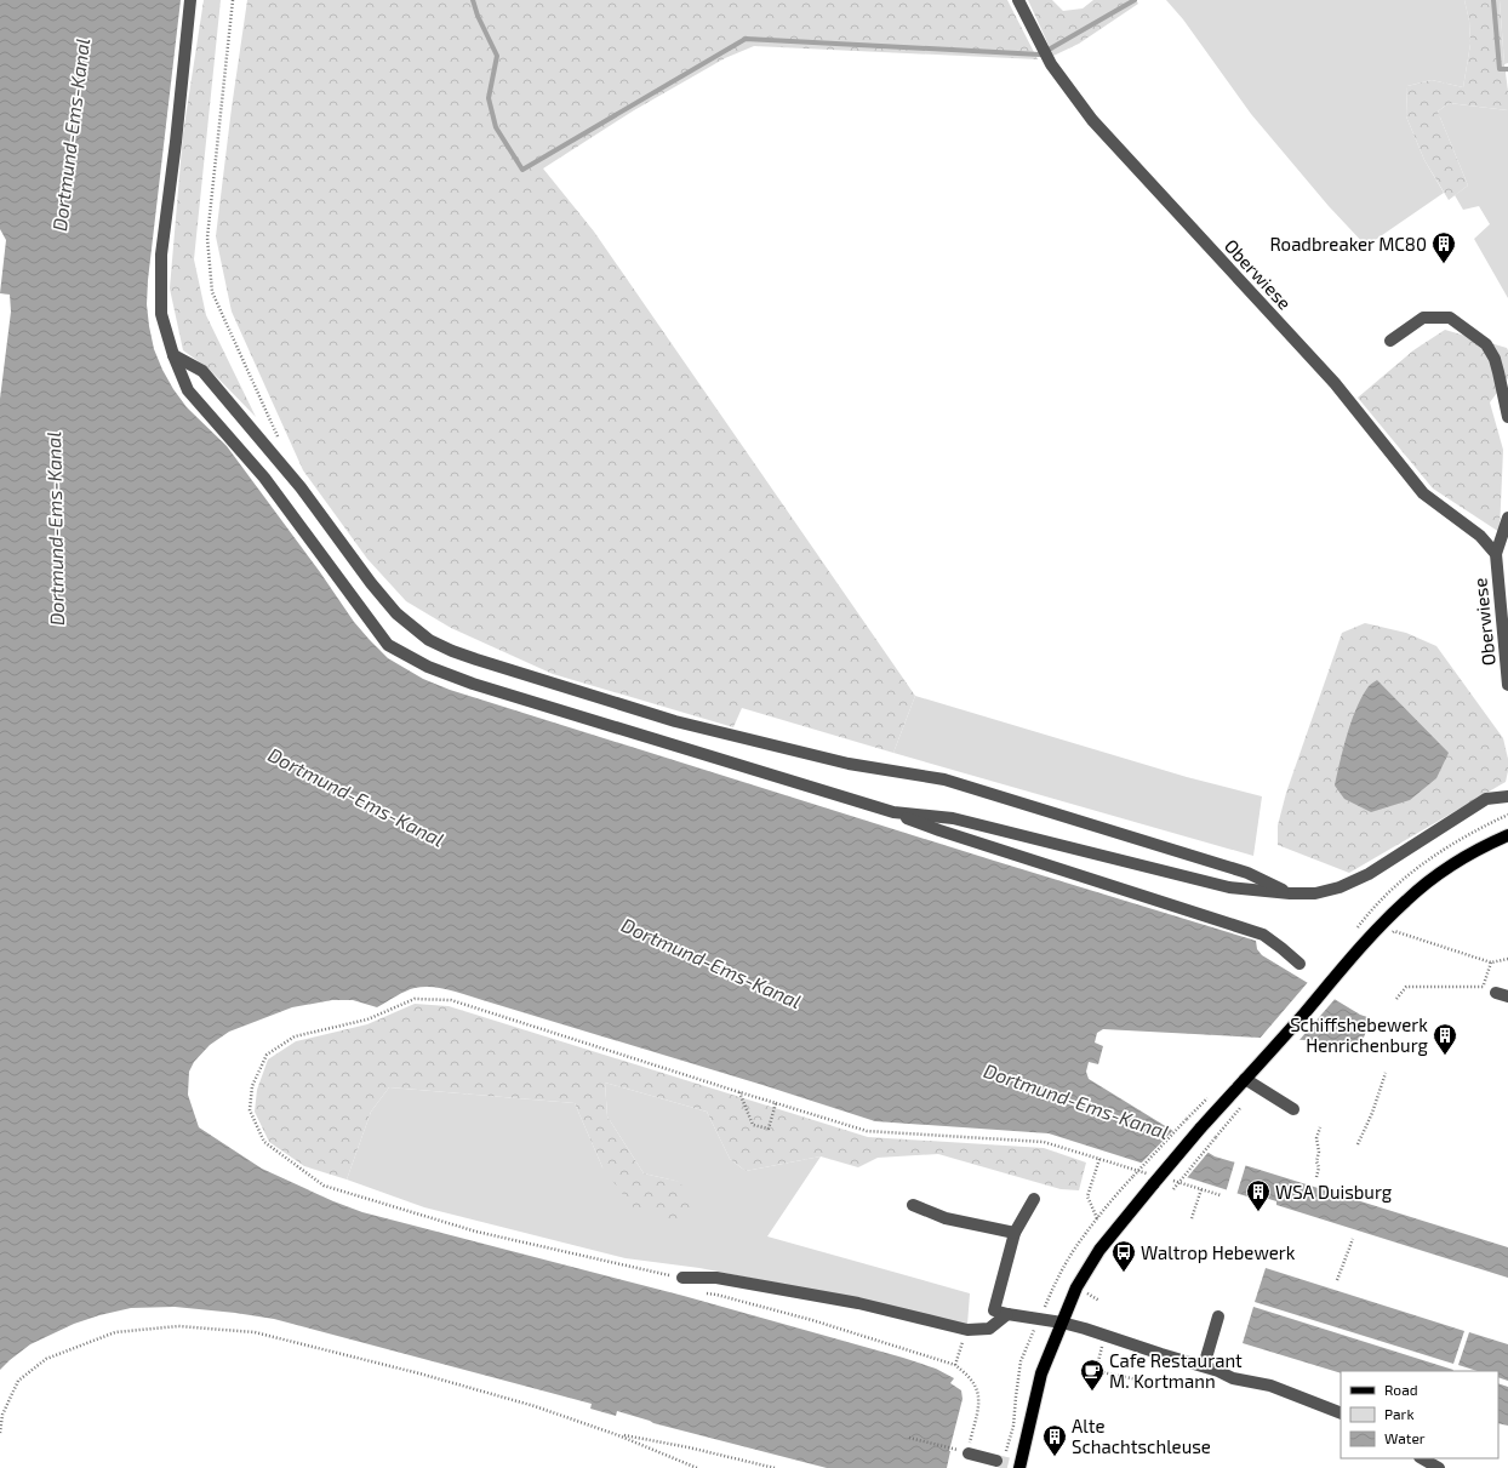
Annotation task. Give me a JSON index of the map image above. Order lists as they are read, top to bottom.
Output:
{
  "streets": {
    "street": ["Oberwiese"]
  },
  "water": ["Dortmund-Ems-Kanal"],
  "places": {
    "building": [
      "Roadbreaker MC80",
      "Schiffshebewerk Henrichenburg",
      "WSA Duisburg",
      "Alte Schachtschleuse"
    ],
    "bus stop": ["Waltrop Hebewerk"],
    "cafe": ["Cafe Restaurant M. Kortmann"]
  },
  "legend": ["Road", "Park", "Water"]
}
